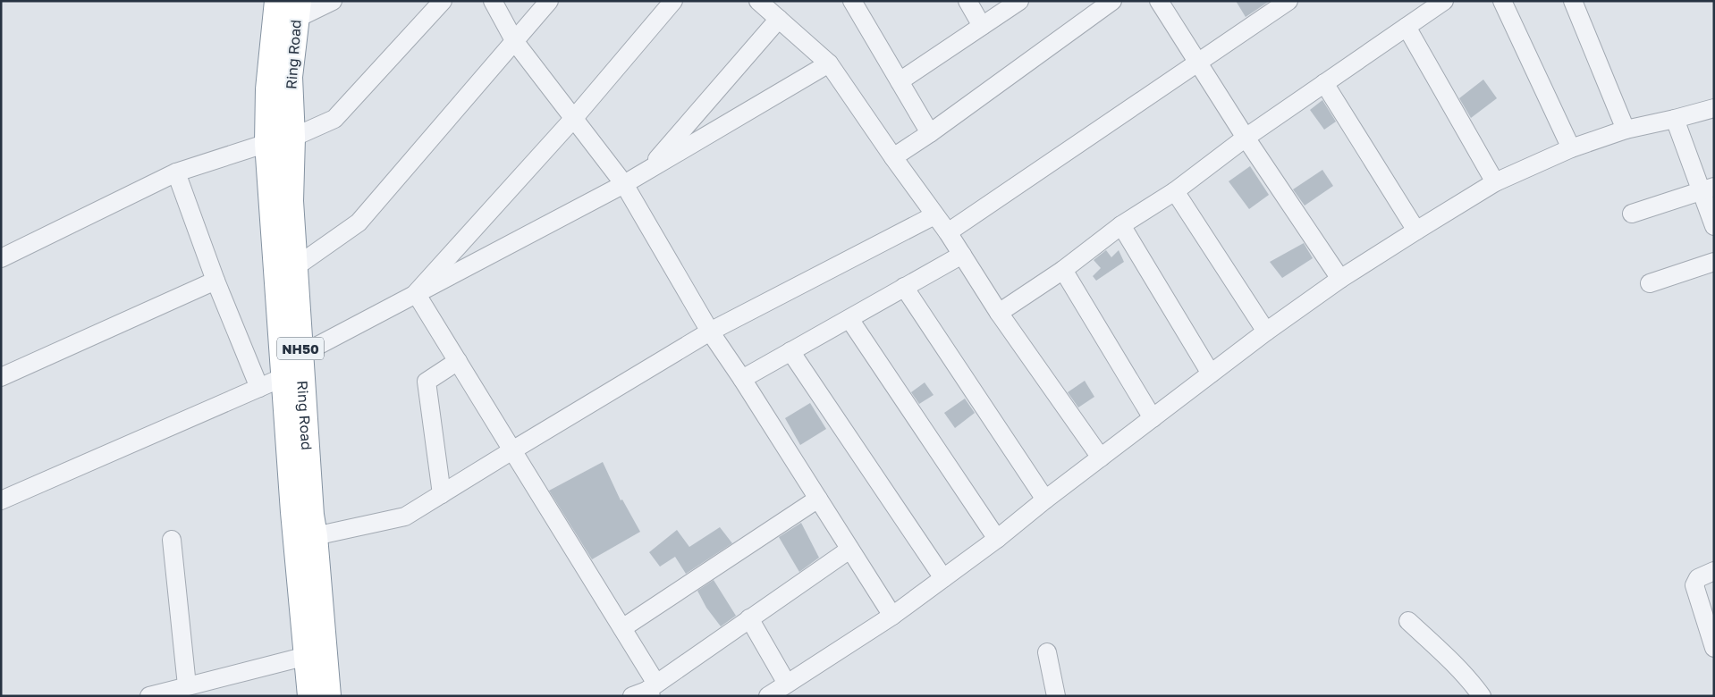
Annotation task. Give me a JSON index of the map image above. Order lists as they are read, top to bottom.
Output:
{
  "streets": {
    "highway": ["Ring Road", "NH50"]
  }
}
